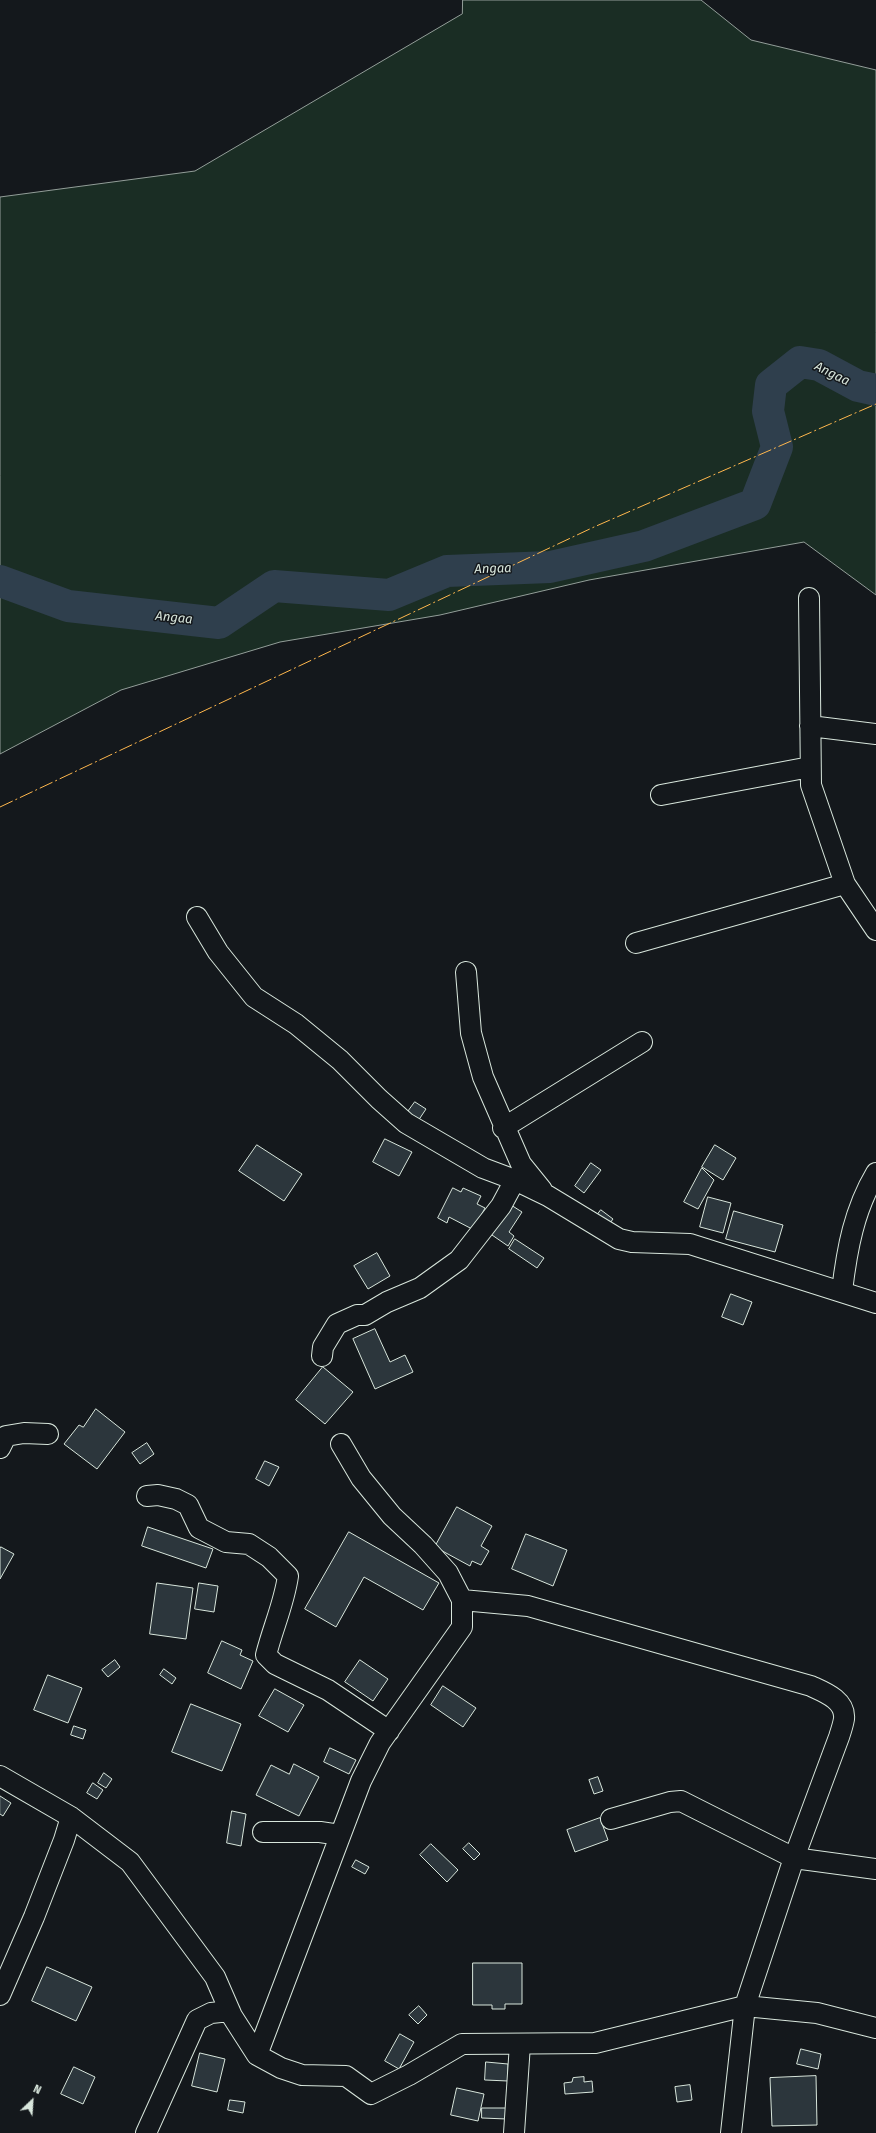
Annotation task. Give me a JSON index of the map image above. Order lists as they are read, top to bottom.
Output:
{
  "water": ["Angaa"],
  "north": "top right"
}
